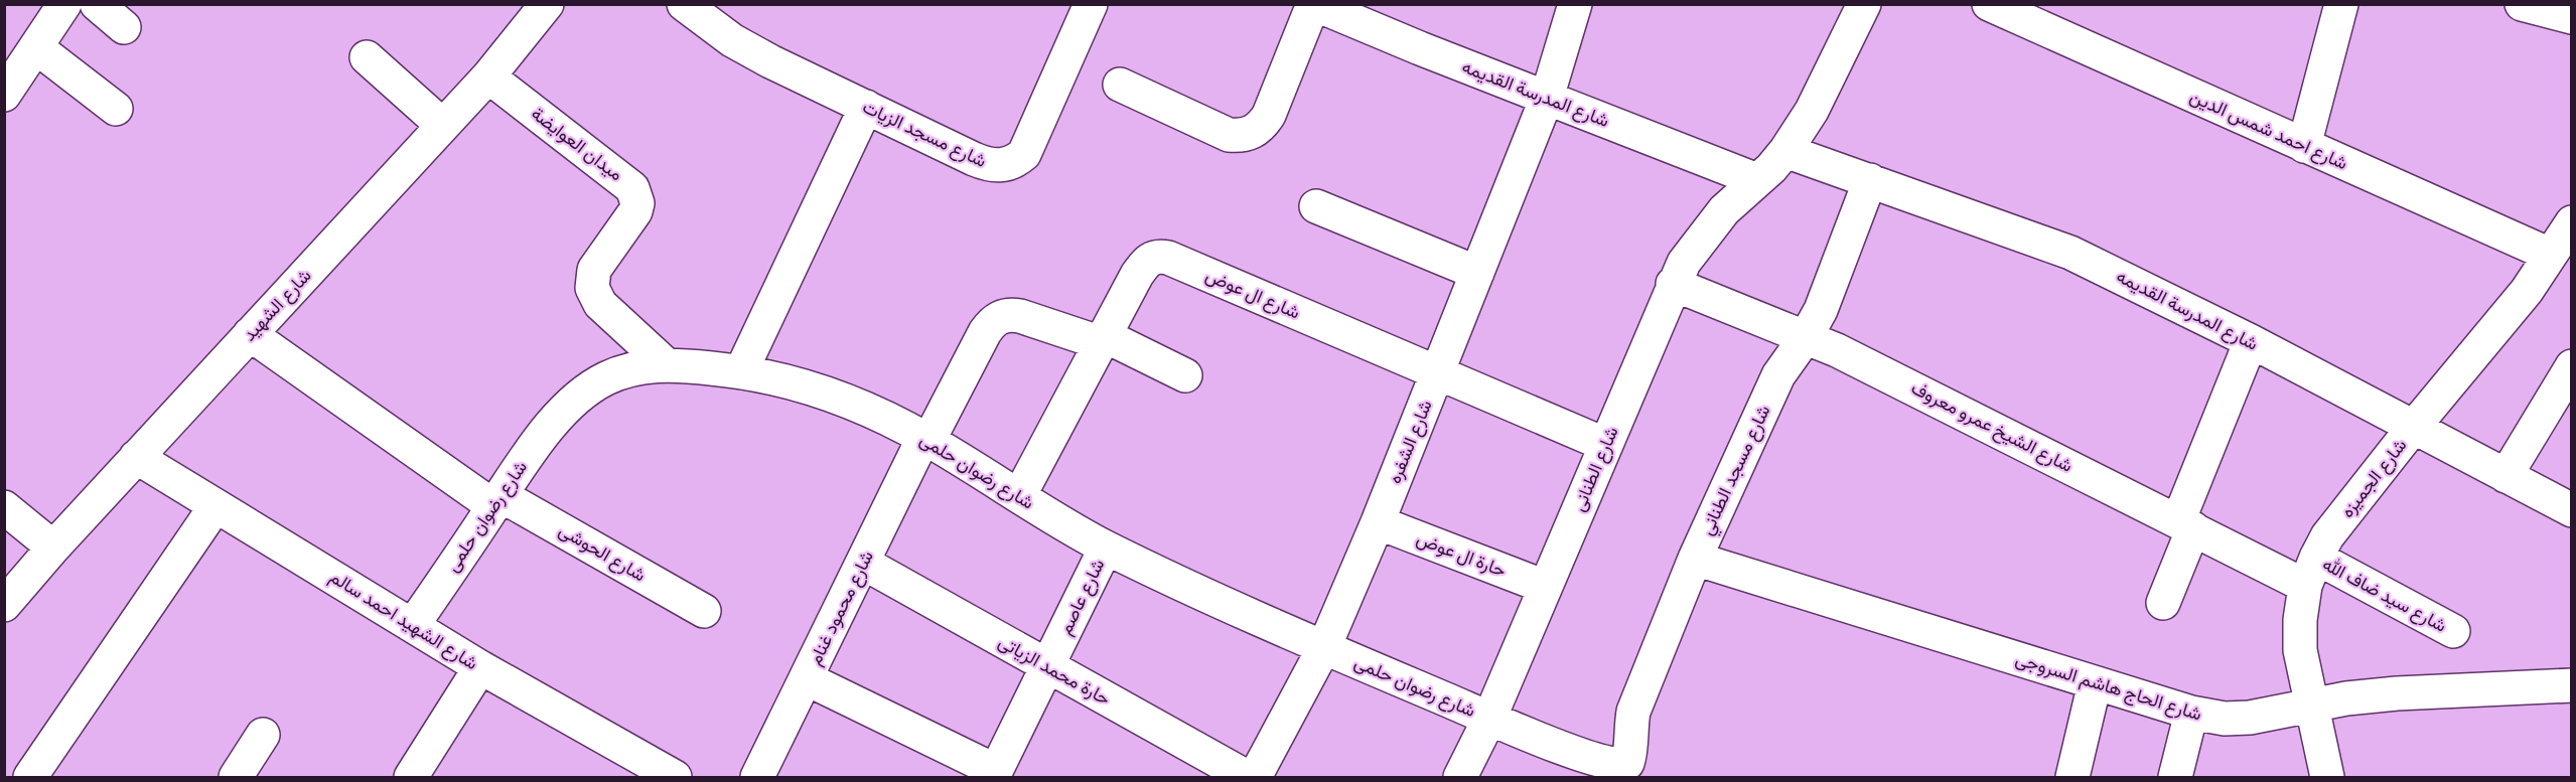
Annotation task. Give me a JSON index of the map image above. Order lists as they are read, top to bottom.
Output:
{
  "streets": {
    "street": [
      "شارع المدرسة القديمه",
      "شارع احمد شمس الدين",
      "شارع مسجد الزيات",
      "ميدان العوايضة",
      "شارع ال عوض",
      "شارع الشهيد",
      "شارع الشيخ عمرو معروف",
      "شارع الشفره",
      "شارع الطنانى",
      "شارع مسجد الطناني",
      "شارع رضوان حلمى",
      "شارع الجميزه",
      "شارع الحوشى",
      "حارة ال عوض",
      "شارع سيد ضاف الله",
      "شارع عاصم",
      "شارع محمود غنام",
      "شارع الشهيد احمد سالم",
      "حارة محمد الزياتى",
      "شارع الحاج هاشم السروجى"
    ]
  },
  "crossings": [
    ["شارع المدرسة القديمه", "شارع الشفره"],
    ["شارع المدرسة القديمه", "شارع الطنانى"],
    ["شارع المدرسة القديمه", "شارع مسجد الطناني"],
    ["شارع المدرسة القديمه", "شارع الجميزه"],
    ["شارع احمد شمس الدين", "شارع الجميزه"],
    ["ميدان العوايضة", "شارع الشهيد"],
    ["ميدان العوايضة", "شارع رضوان حلمى"],
    ["شارع ال عوض", "شارع الشفره"],
    ["شارع ال عوض", "شارع الطنانى"],
    ["شارع ال عوض", "شارع رضوان حلمى"],
    ["شارع ال عوض", "شارع محمود غنام"],
    ["شارع الشهيد", "شارع الحوشى"],
    ["شارع الشهيد", "شارع الشهيد احمد سالم"],
    ["شارع الشيخ عمرو معروف", "شارع الطنانى"],
    ["شارع الشيخ عمرو معروف", "شارع مسجد الطناني"],
    ["شارع الشيخ عمرو معروف", "شارع الجميزه"],
    ["شارع الشيخ عمرو معروف", "شارع سيد ضاف الله"],
    ["شارع الشفره", "شارع رضوان حلمى"],
    ["شارع الشفره", "حارة ال عوض"],
    ["شارع الطنانى", "شارع رضوان حلمى"],
    ["شارع الطنانى", "حارة ال عوض"],
    ["شارع مسجد الطناني", "شارع رضوان حلمى"],
    ["شارع مسجد الطناني", "شارع الحاج هاشم السروجى"],
    ["شارع رضوان حلمى", "شارع الحوشى"],
    ["شارع رضوان حلمى", "شارع عاصم"],
    ["شارع رضوان حلمى", "شارع محمود غنام"],
    ["شارع رضوان حلمى", "شارع الشهيد احمد سالم"],
    ["شارع الجميزه", "شارع سيد ضاف الله"],
    ["شارع الجميزه", "شارع الحاج هاشم السروجى"],
    ["شارع عاصم", "حارة محمد الزياتى"],
    ["شارع محمود غنام", "حارة محمد الزياتى"]
  ]
}
